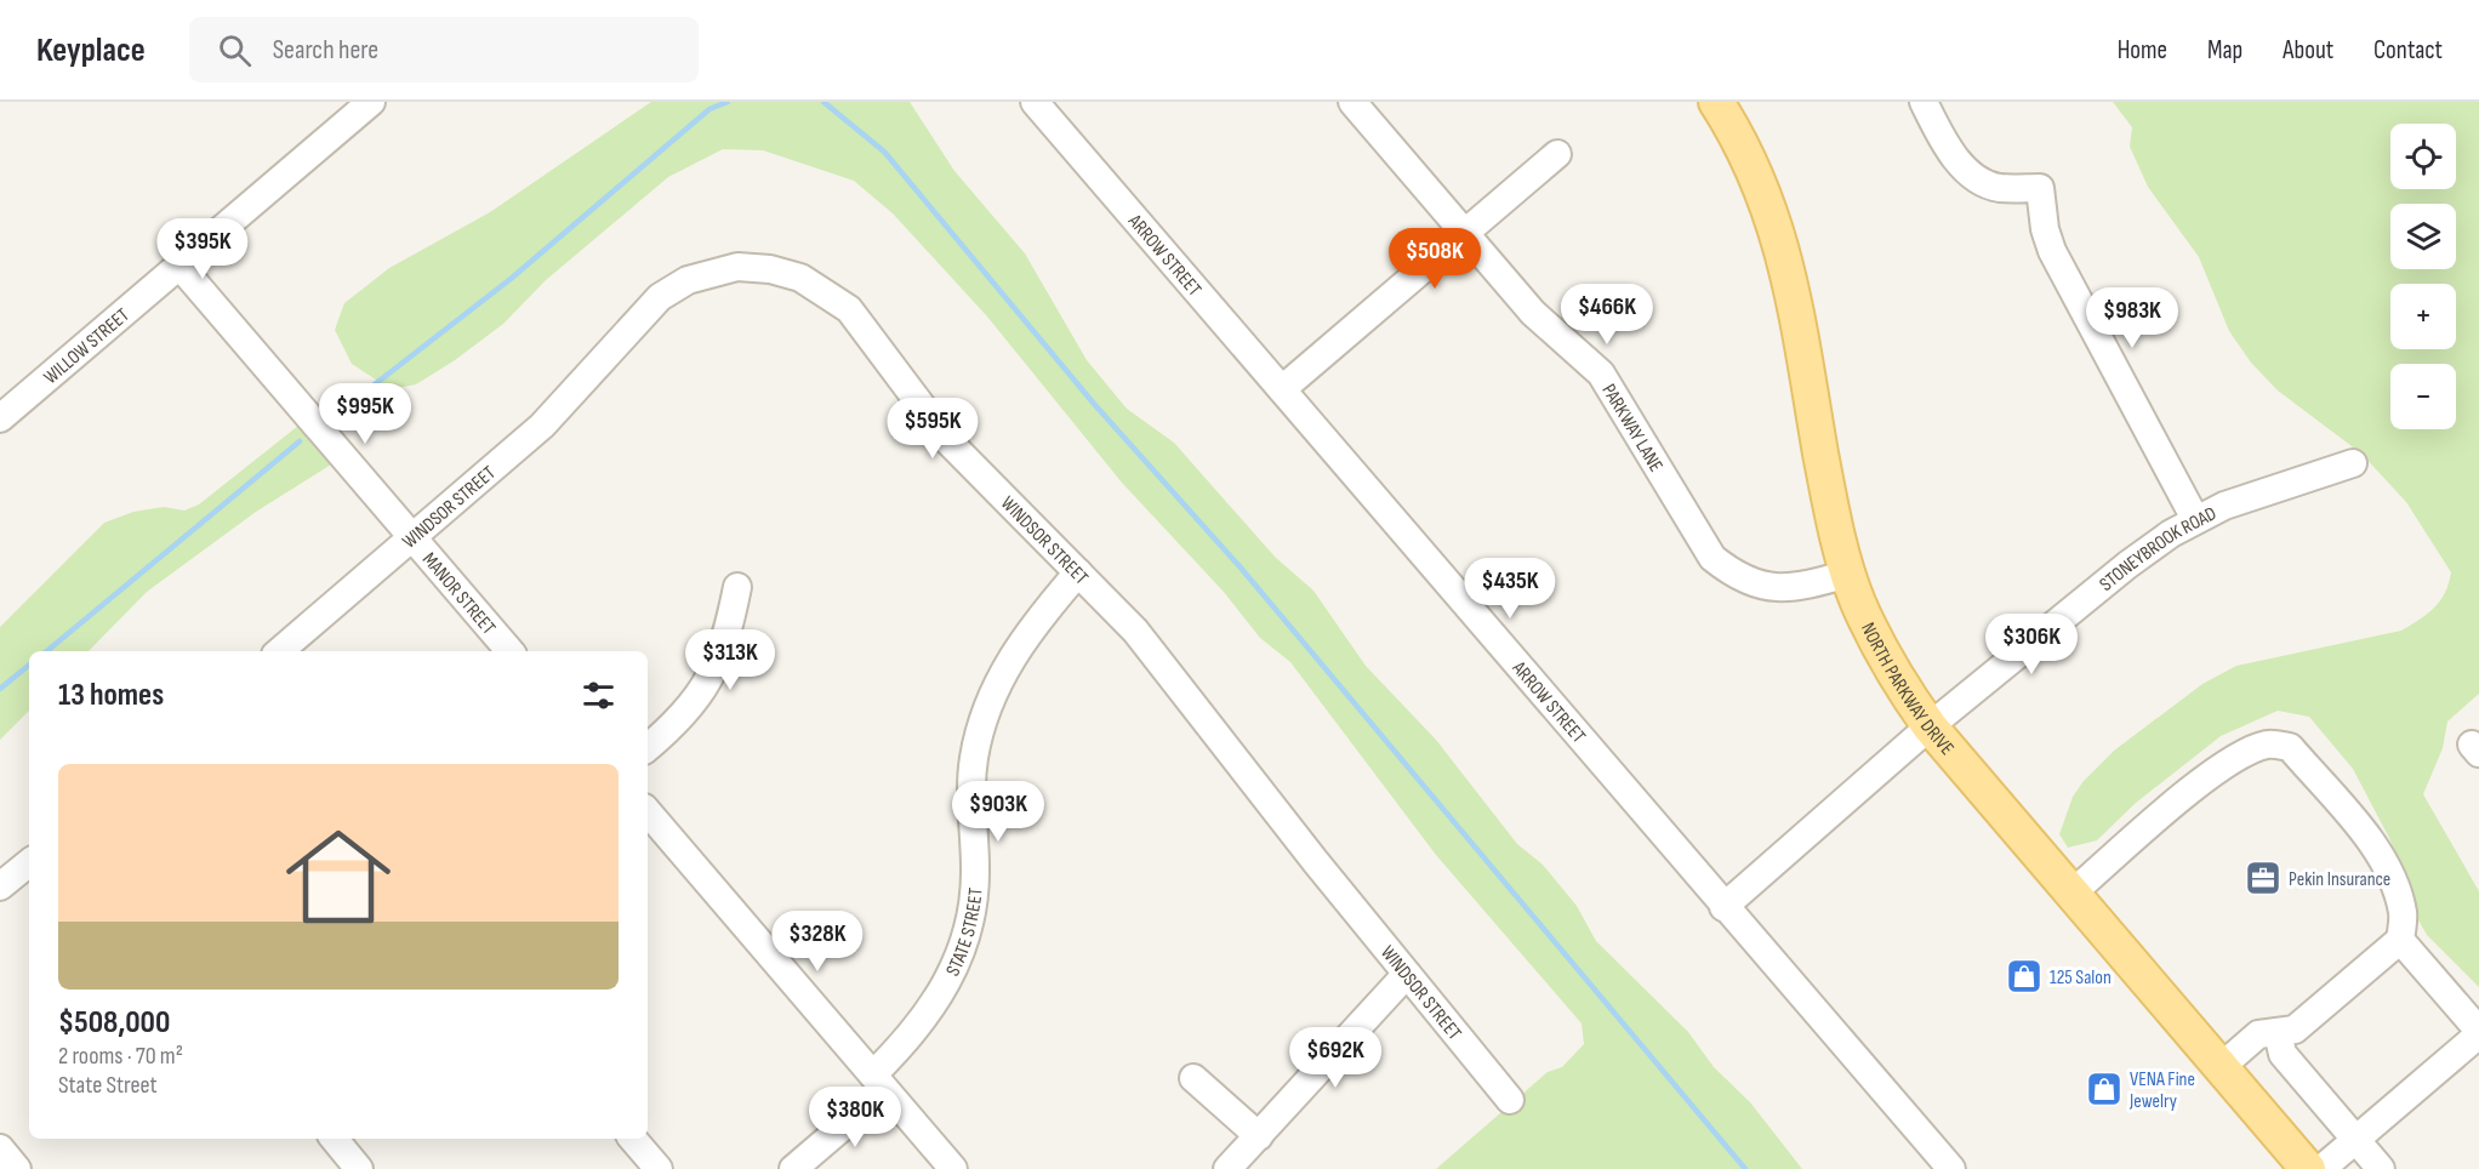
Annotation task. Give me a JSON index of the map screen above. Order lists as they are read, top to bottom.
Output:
{
  "streets": {
    "main road": ["NORTH PARKWAY DRIVE"],
    "street": [
      "ARROW STREET",
      "WILLOW STREET",
      "PARKWAY LANE",
      "WINDSOR STREET",
      "STONEYBROOK ROAD",
      "MANOR STREET",
      "STATE STREET"
    ]
  },
  "crossings": [
    ["ARROW STREET", "STONEYBROOK ROAD"],
    ["WILLOW STREET", "MANOR STREET"],
    ["PARKWAY LANE", "NORTH PARKWAY DRIVE"],
    ["WINDSOR STREET", "MANOR STREET"],
    ["WINDSOR STREET", "STATE STREET"],
    ["STONEYBROOK ROAD", "NORTH PARKWAY DRIVE"]
  ],
  "places": {
    "office": ["Pekin Insurance"],
    "shop": ["125 Salon", "VENA Fine Jewelry"]
  },
  "page": {
    "header": "Keyplace",
    "search": "Search here",
    "nav": [
      "Home",
      "Map",
      "About",
      "Contact"
    ],
    "map_buttons": ["+", "−"],
    "price": [
      "$395K",
      "$508K",
      "$466K",
      "$983K",
      "$995K",
      "$595K",
      "$435K",
      "$306K",
      "$313K",
      "$903K",
      "$328K",
      "$692K",
      "$380K"
    ],
    "heading": "13 homes",
    "list": [
      {
        "name": "$508,000",
        "note": "2 rooms · 70 m² · State Street"
      }
    ]
  }
}
